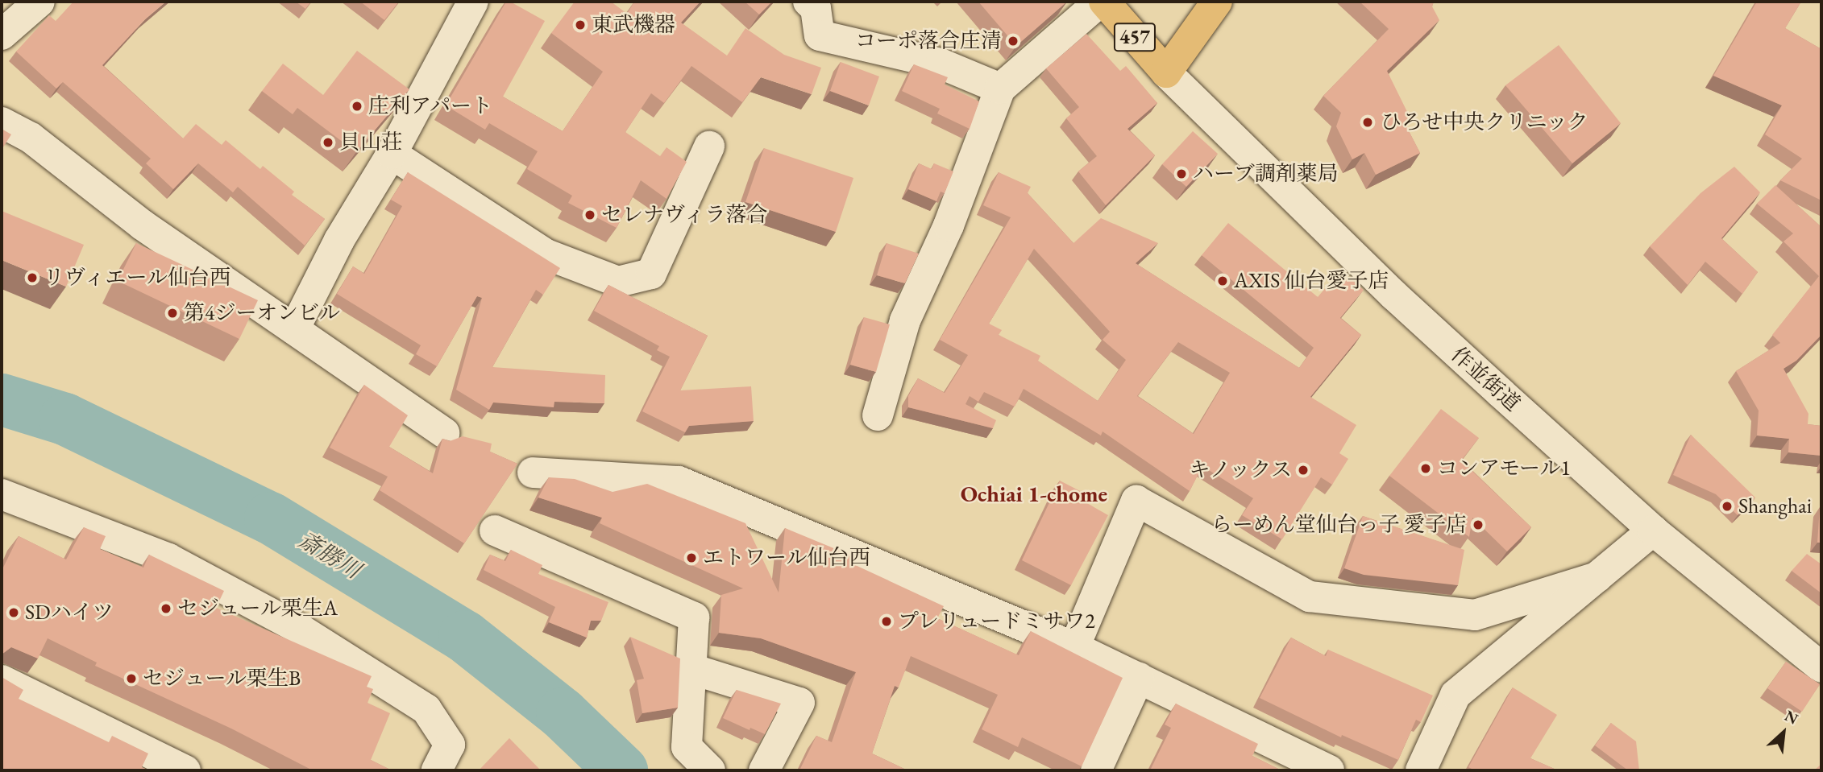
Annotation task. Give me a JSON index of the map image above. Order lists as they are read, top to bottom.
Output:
{
  "streets": {
    "highway": ["457"],
    "street": ["作並街道"]
  },
  "crossings": [
    ["457", "作並街道"]
  ],
  "districts": ["Ochiai 1-chome"],
  "water": ["斎勝川"],
  "places": [
    "東武機器",
    "コーポ落合庄清",
    "庄利アパート",
    "ひろせ中央クリニック",
    "貝山荘",
    "ハーブ調剤薬局",
    "セレナヴィラ落合",
    "リヴィエール仙台西",
    "AXIS 仙台愛子店",
    "第4ジーオンビル",
    "コンアモール1",
    "キノックス",
    "Shanghai",
    "らーめん堂仙台っ子 愛子店",
    "エトワール仙台西",
    "セジュール栗生A",
    "SDハイツ",
    "プレリュードミサワ2",
    "セジュール栗生B"
  ],
  "north": "top right"
}
